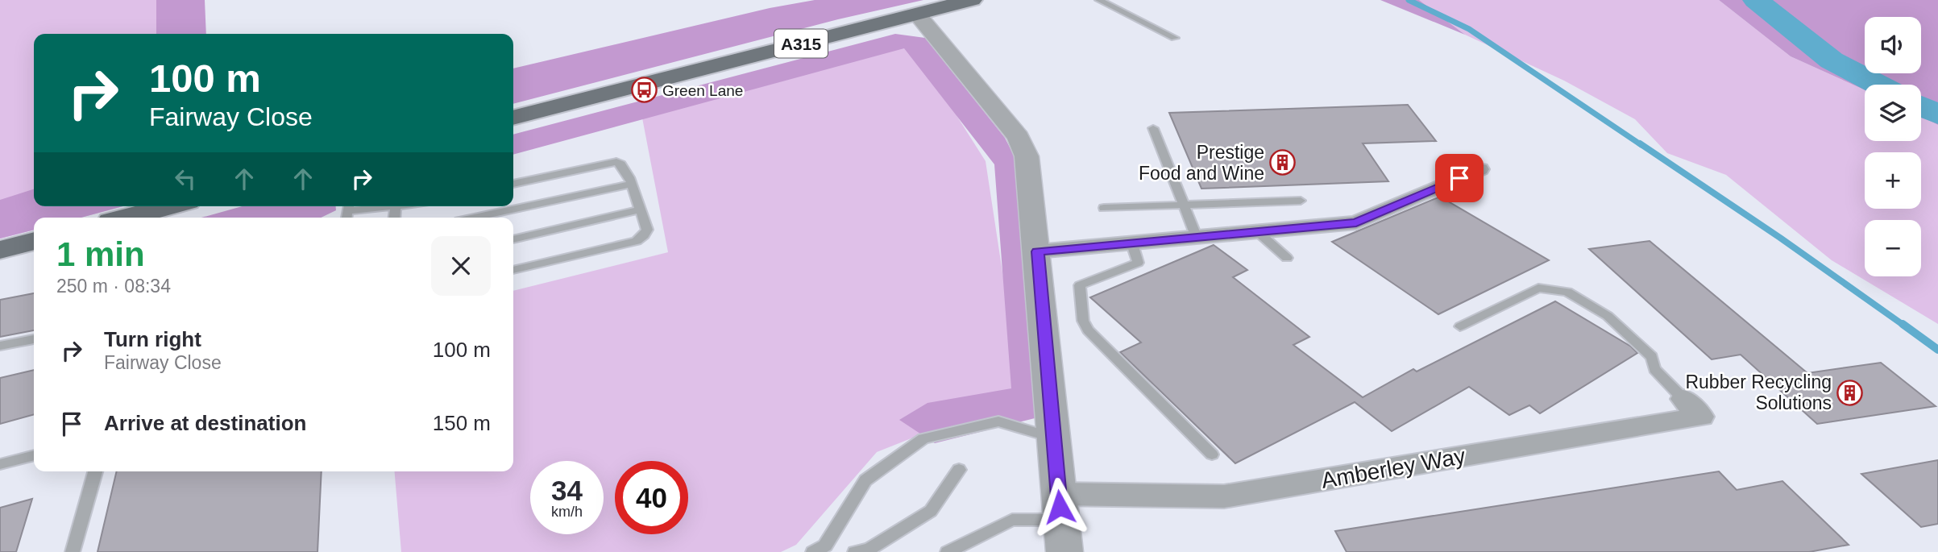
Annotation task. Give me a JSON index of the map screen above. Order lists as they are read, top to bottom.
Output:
{
  "streets": {
    "main road": ["A315"],
    "street": ["Amberley Way"]
  },
  "places": {
    "bus stop": ["Green Lane"],
    "building": ["Prestige Food and Wine", "Rubber Recycling Solutions"]
  },
  "page": {
    "map_buttons": ["+", "−"],
    "turn": ["100 m", "Fairway Close"],
    "heading": ["1 min", "250 m · 08:34"],
    "list": [
      {
        "name": "Turn right",
        "note": "Fairway Close",
        "value": "100 m"
      },
      {
        "name": "Arrive at destination",
        "value": "150 m"
      }
    ],
    "speed": "34 km/h",
    "limit": "40"
  }
}
